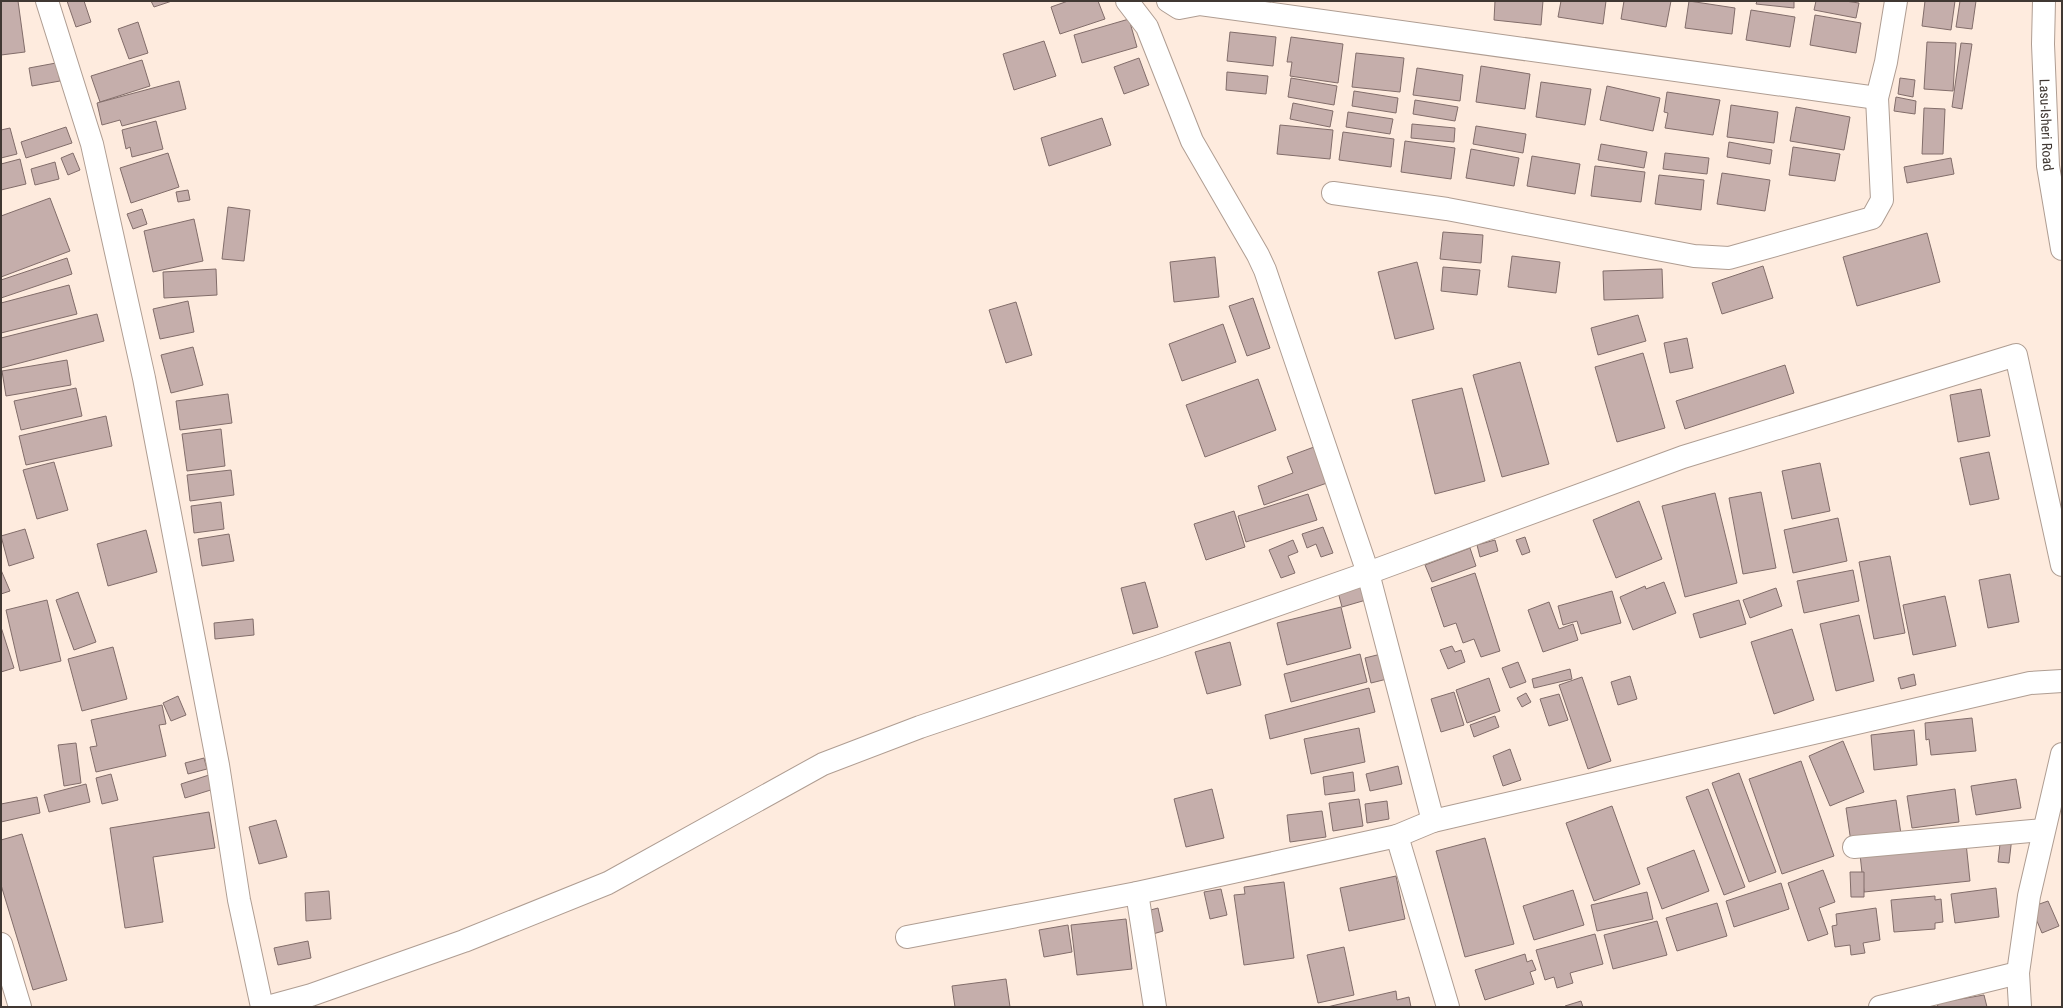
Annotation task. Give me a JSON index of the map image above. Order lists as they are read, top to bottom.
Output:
{
  "streets": {
    "street": ["Lasu-Isheri Road"]
  }
}
